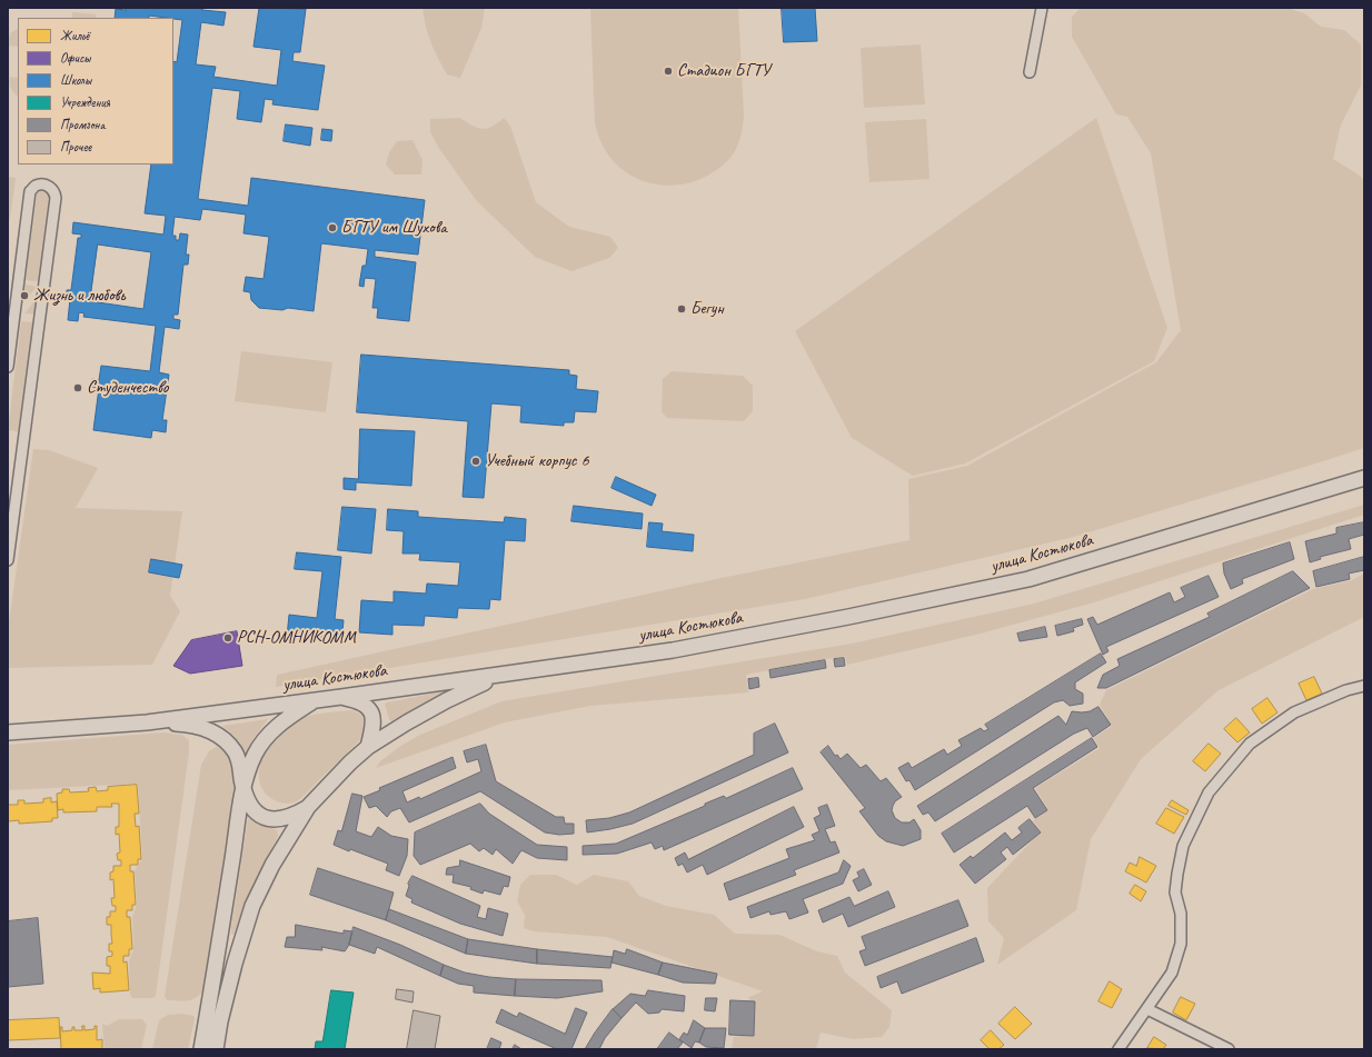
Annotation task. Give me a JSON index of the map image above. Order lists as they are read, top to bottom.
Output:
{
  "streets": {
    "main road": ["улица Костюкова"]
  },
  "places": [
    "Стадион БГТУ",
    "БГТУ им Шухова",
    "Жизнь и любовь",
    "Бегун",
    "Студенчество",
    "Учебный корпус 6",
    "РСН-ОМНИКОММ"
  ],
  "legend": [
    "Жильё",
    "Офисы",
    "Школы",
    "Учреждения",
    "Промзона",
    "Прочее"
  ]
}
